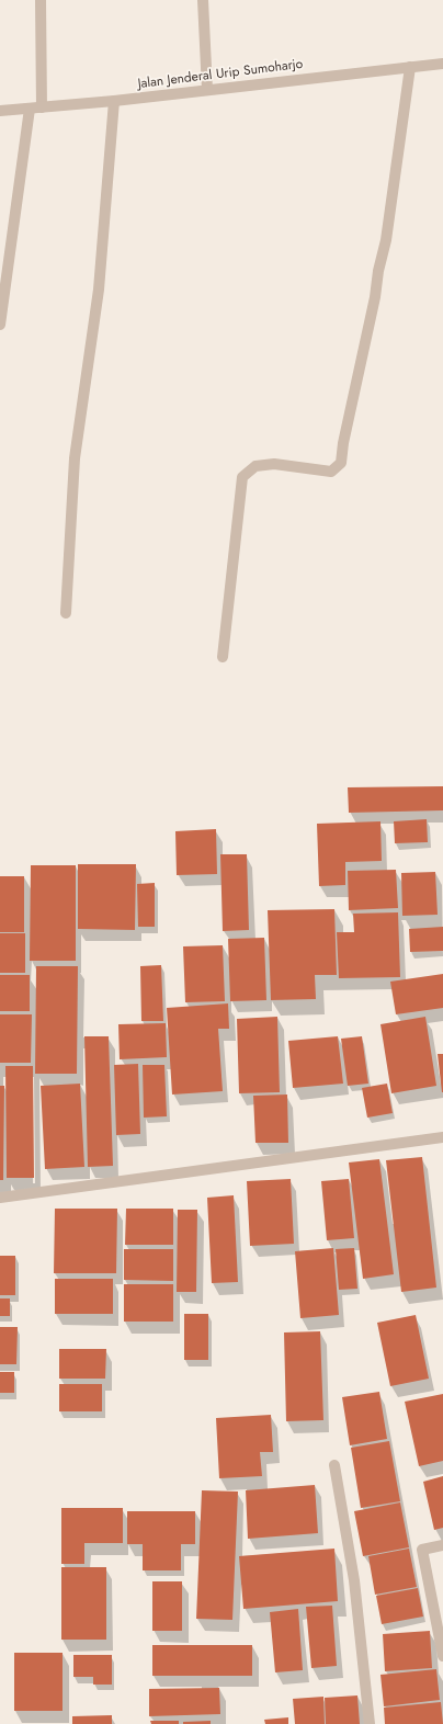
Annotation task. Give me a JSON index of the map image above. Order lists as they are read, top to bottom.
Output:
{
  "streets": {
    "street": ["Jalan Jenderal Urip Sumoharjo"]
  }
}
